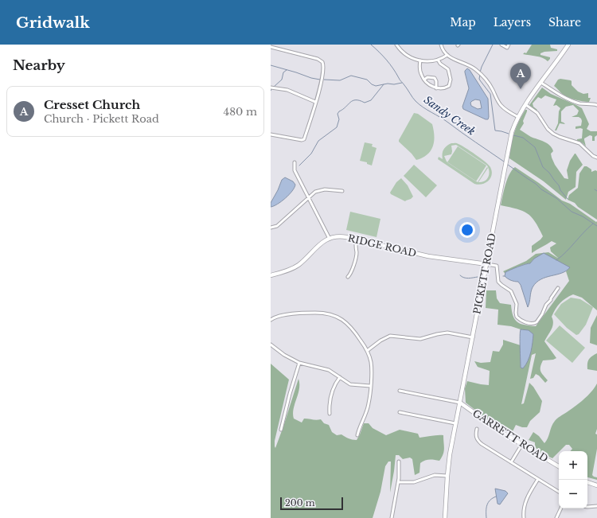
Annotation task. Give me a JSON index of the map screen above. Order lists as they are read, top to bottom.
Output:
{
  "streets": {
    "street": ["RIDGE ROAD", "PICKETT ROAD", "GARRETT ROAD"]
  },
  "crossings": [
    ["RIDGE ROAD", "PICKETT ROAD"],
    ["PICKETT ROAD", "GARRETT ROAD"]
  ],
  "water": ["Sandy Creek"],
  "scale_bar": "200 m",
  "page": {
    "header": "Gridwalk",
    "nav": ["Map", "Layers", "Share"],
    "heading": "Nearby",
    "pins": "A",
    "list": [
      {
        "mark": "A",
        "name": "Cresset Church",
        "note": "Church · Pickett Road",
        "value": "480 m"
      }
    ],
    "map_buttons": ["+", "−"],
    "scale": "200 m"
  }
}
